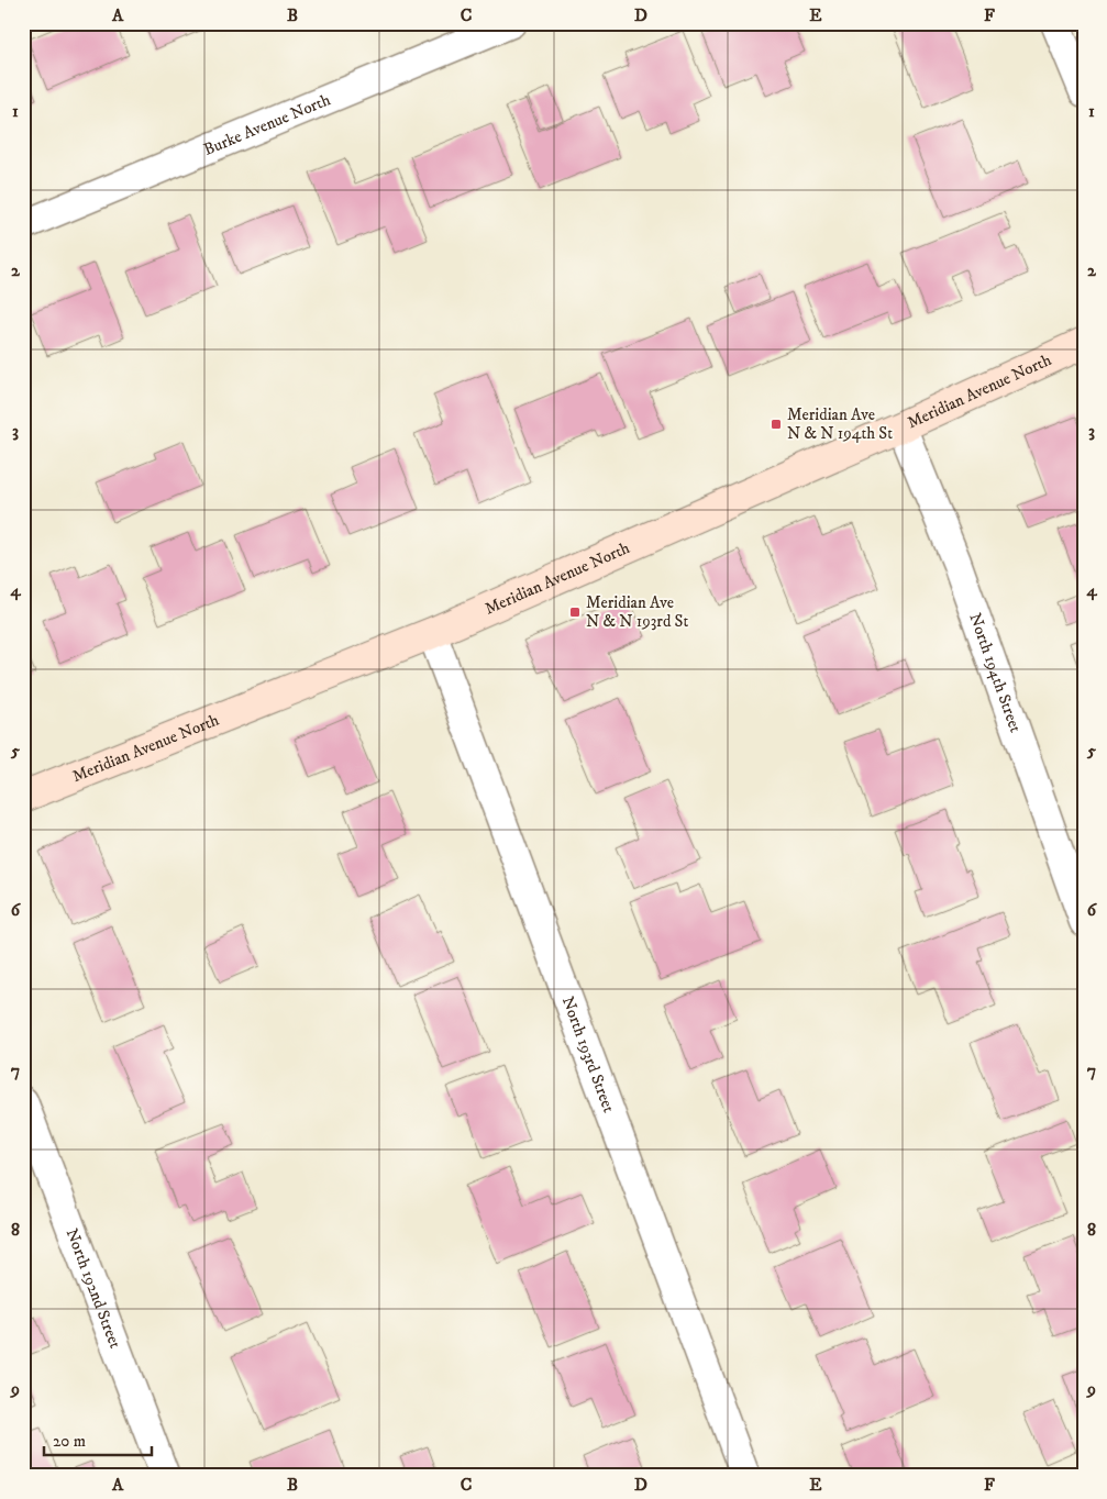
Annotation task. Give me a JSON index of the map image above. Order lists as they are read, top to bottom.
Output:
{
  "streets": {
    "street": [
      "Burke Avenue North",
      "Meridian Avenue North",
      "North 194th Street",
      "North 193rd Street",
      "North 192nd Street"
    ]
  },
  "crossings": [
    ["Meridian Avenue North", "North 194th Street"],
    ["Meridian Avenue North", "North 193rd Street"]
  ],
  "places": {
    "transit": ["Meridian Ave N & N 194th St", "Meridian Ave N & N 193rd St"]
  },
  "scale_bar": "20 m",
  "grid": {
    "columns": [
      "A",
      "B",
      "C",
      "D",
      "E",
      "F"
    ],
    "rows": [
      "1",
      "2",
      "3",
      "4",
      "5",
      "6",
      "7",
      "8",
      "9"
    ]
  }
}
